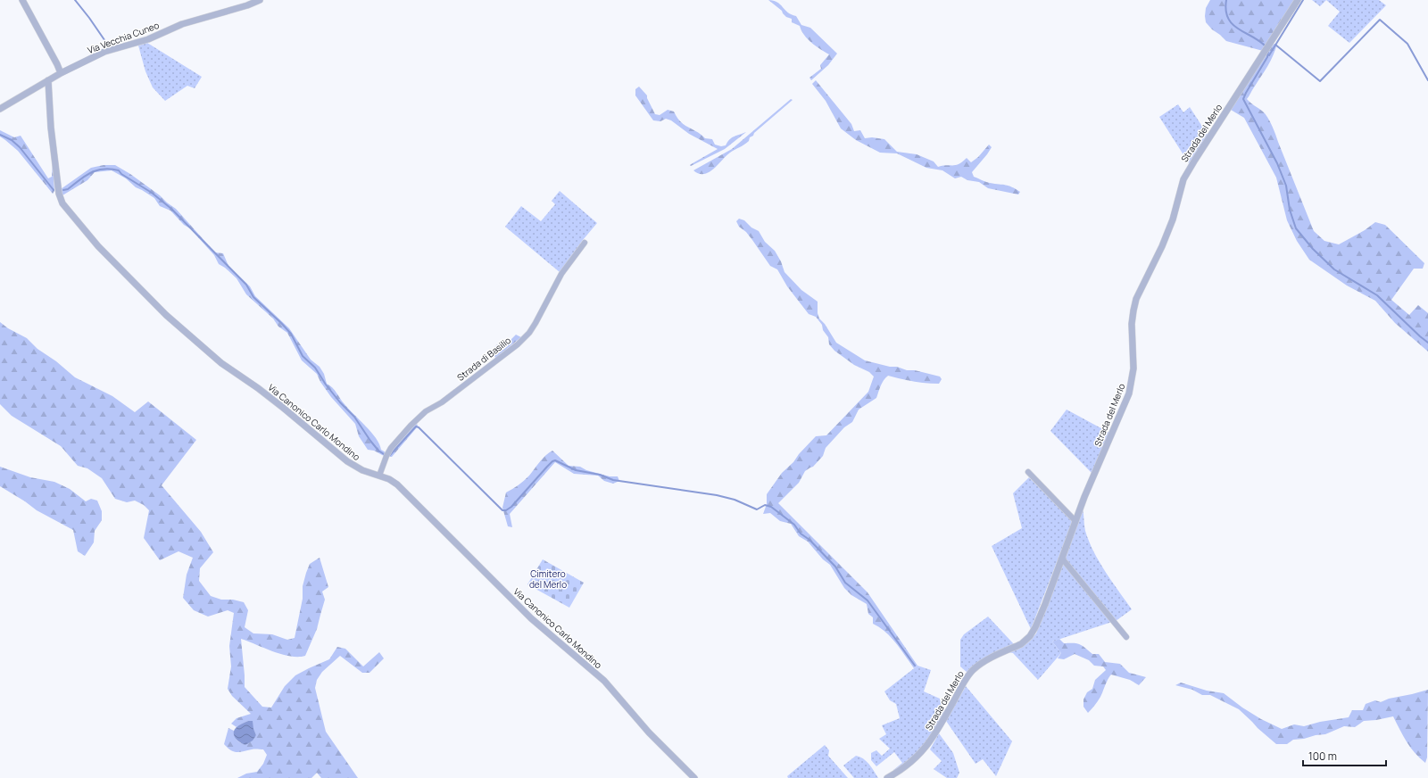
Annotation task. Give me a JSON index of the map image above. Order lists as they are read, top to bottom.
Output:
{
  "streets": {
    "street": [
      "Via Vecchia Cuneo",
      "Strada del Merlo",
      "Strada di Basilio",
      "Via Canonico Carlo Mondino"
    ]
  },
  "crossings": [
    ["Via Vecchia Cuneo", "Via Canonico Carlo Mondino"],
    ["Strada di Basilio", "Via Canonico Carlo Mondino"]
  ],
  "parks": ["Cimitero del Merlo"],
  "scale_bar": "100 m"
}
